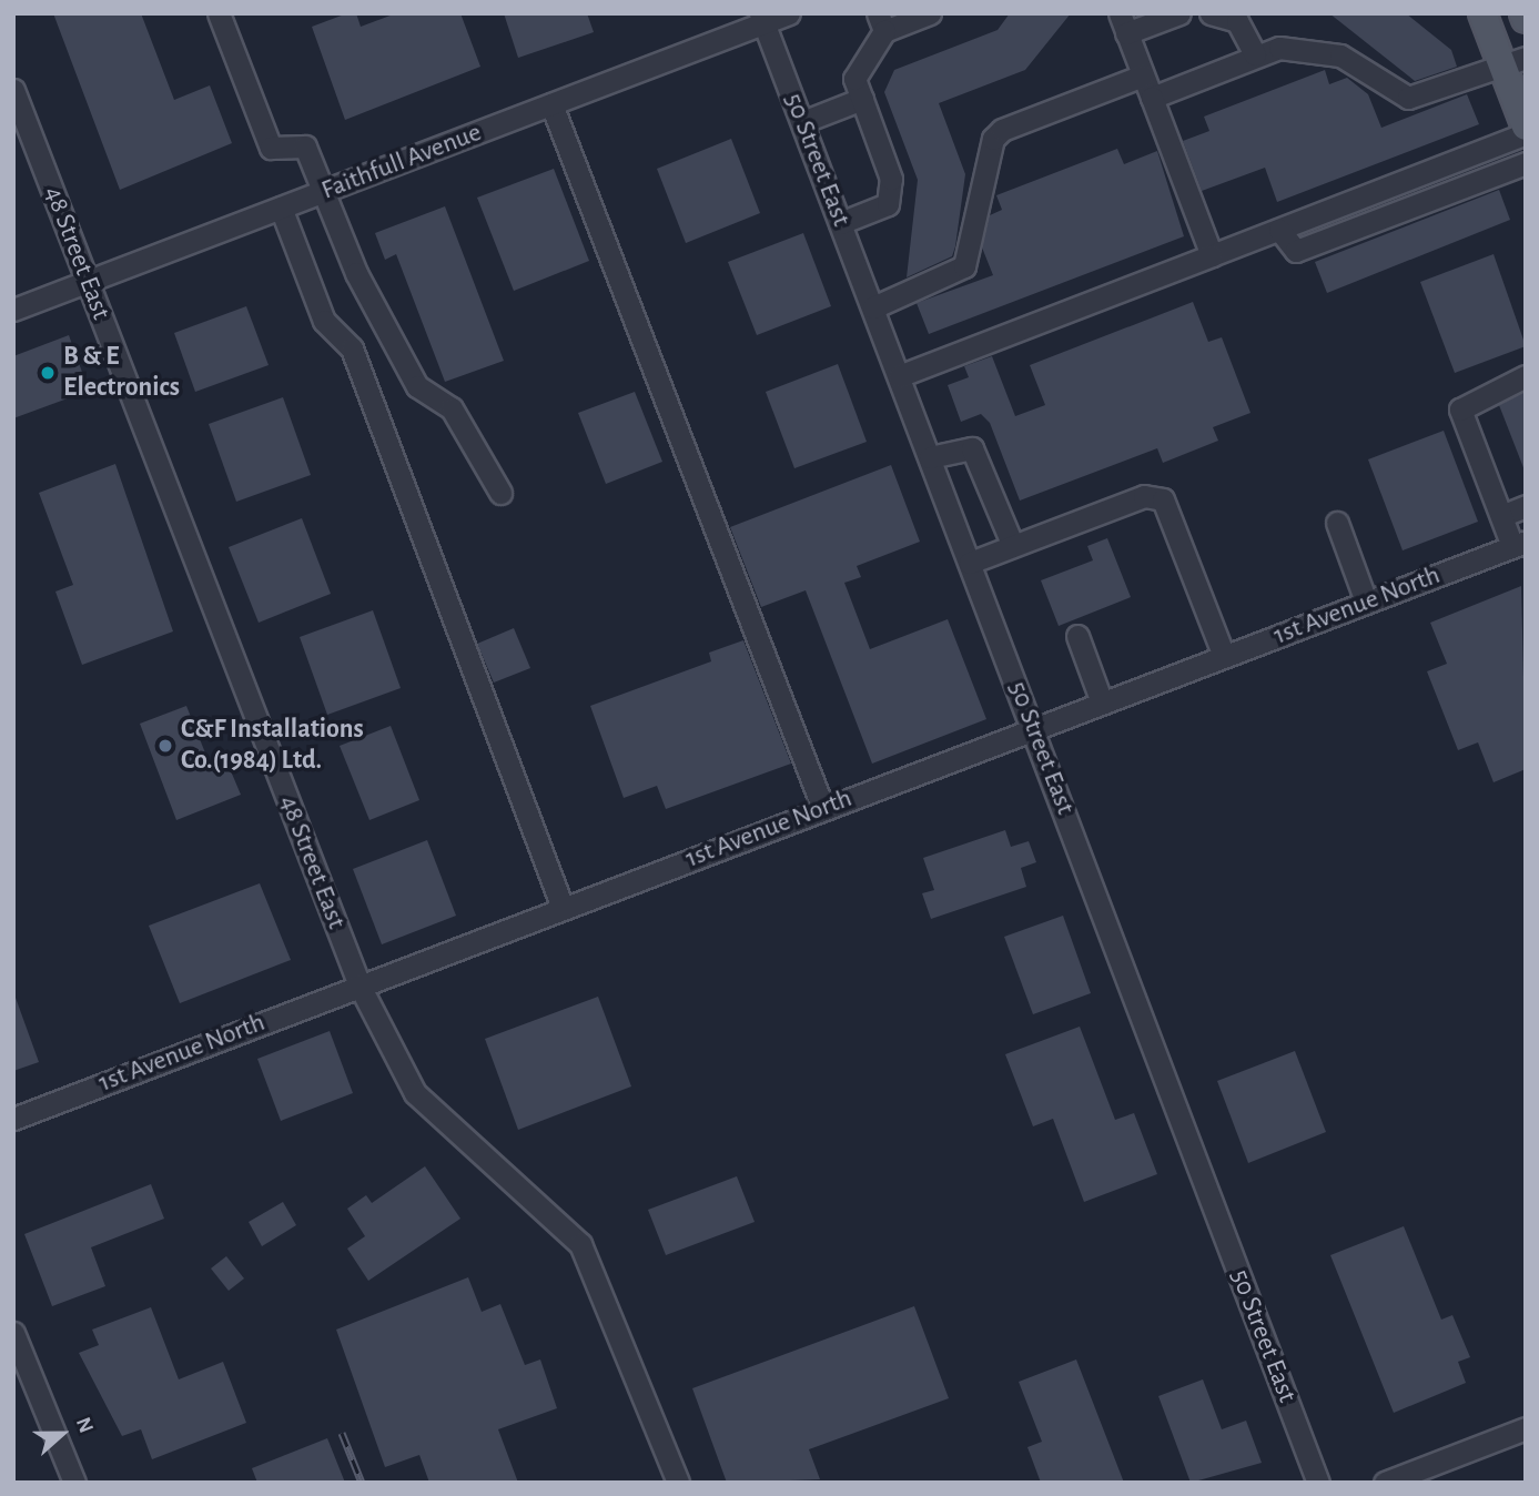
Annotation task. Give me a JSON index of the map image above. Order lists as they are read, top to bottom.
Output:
{
  "streets": {
    "street": [
      "50 Street East",
      "Faithfull Avenue",
      "48 Street East",
      "1st Avenue North"
    ]
  },
  "crossings": [
    ["50 Street East", "Faithfull Avenue"],
    ["50 Street East", "1st Avenue North"],
    ["Faithfull Avenue", "48 Street East"],
    ["48 Street East", "1st Avenue North"]
  ],
  "places": ["B & E Electronics", "C&F Installations Co.(1984) Ltd."],
  "north": "right"
}
